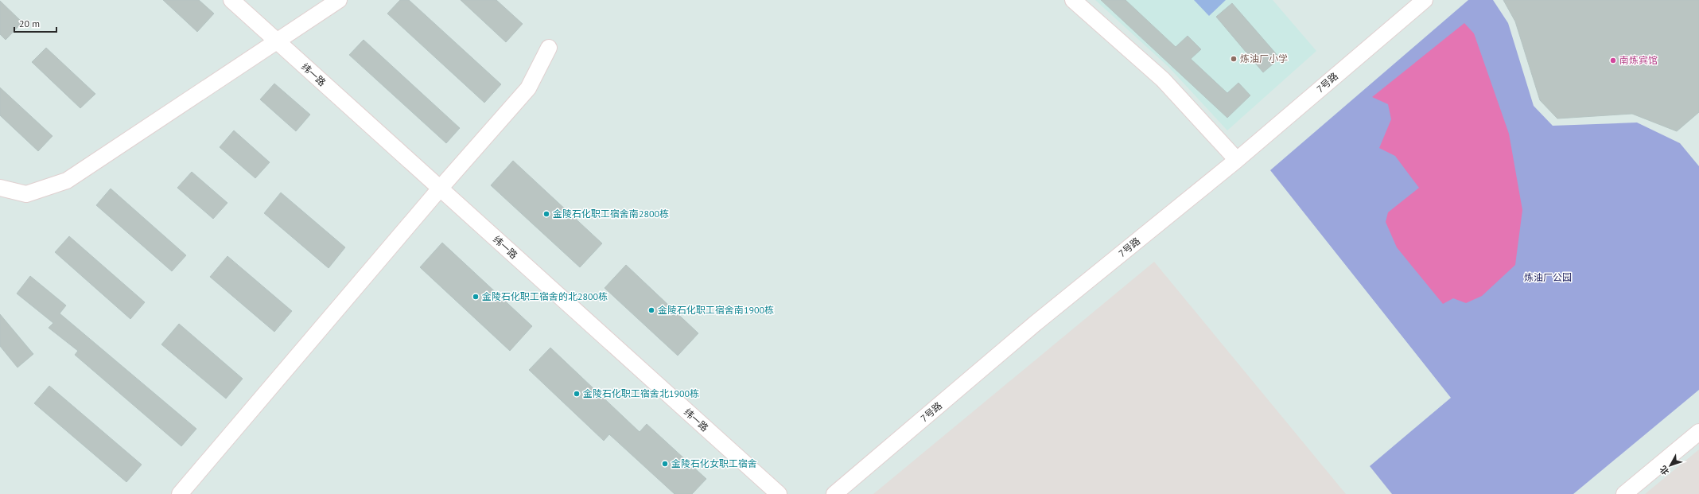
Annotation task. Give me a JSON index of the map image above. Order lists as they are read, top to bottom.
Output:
{
  "streets": {
    "street": ["纬一路", "7号路"]
  },
  "parks": ["炼油厂公园"],
  "places": [
    "炼油厂小学",
    "南炼宾馆",
    "金陵石化职工宿舍南2800栋",
    "金陵石化职工宿舍的北2800栋",
    "金陵石化职工宿舍南1900栋",
    "金陵石化职工宿舍北1900栋",
    "金陵石化女职工宿舍"
  ],
  "scale_bar": "20 m",
  "north": "bottom left"
}
